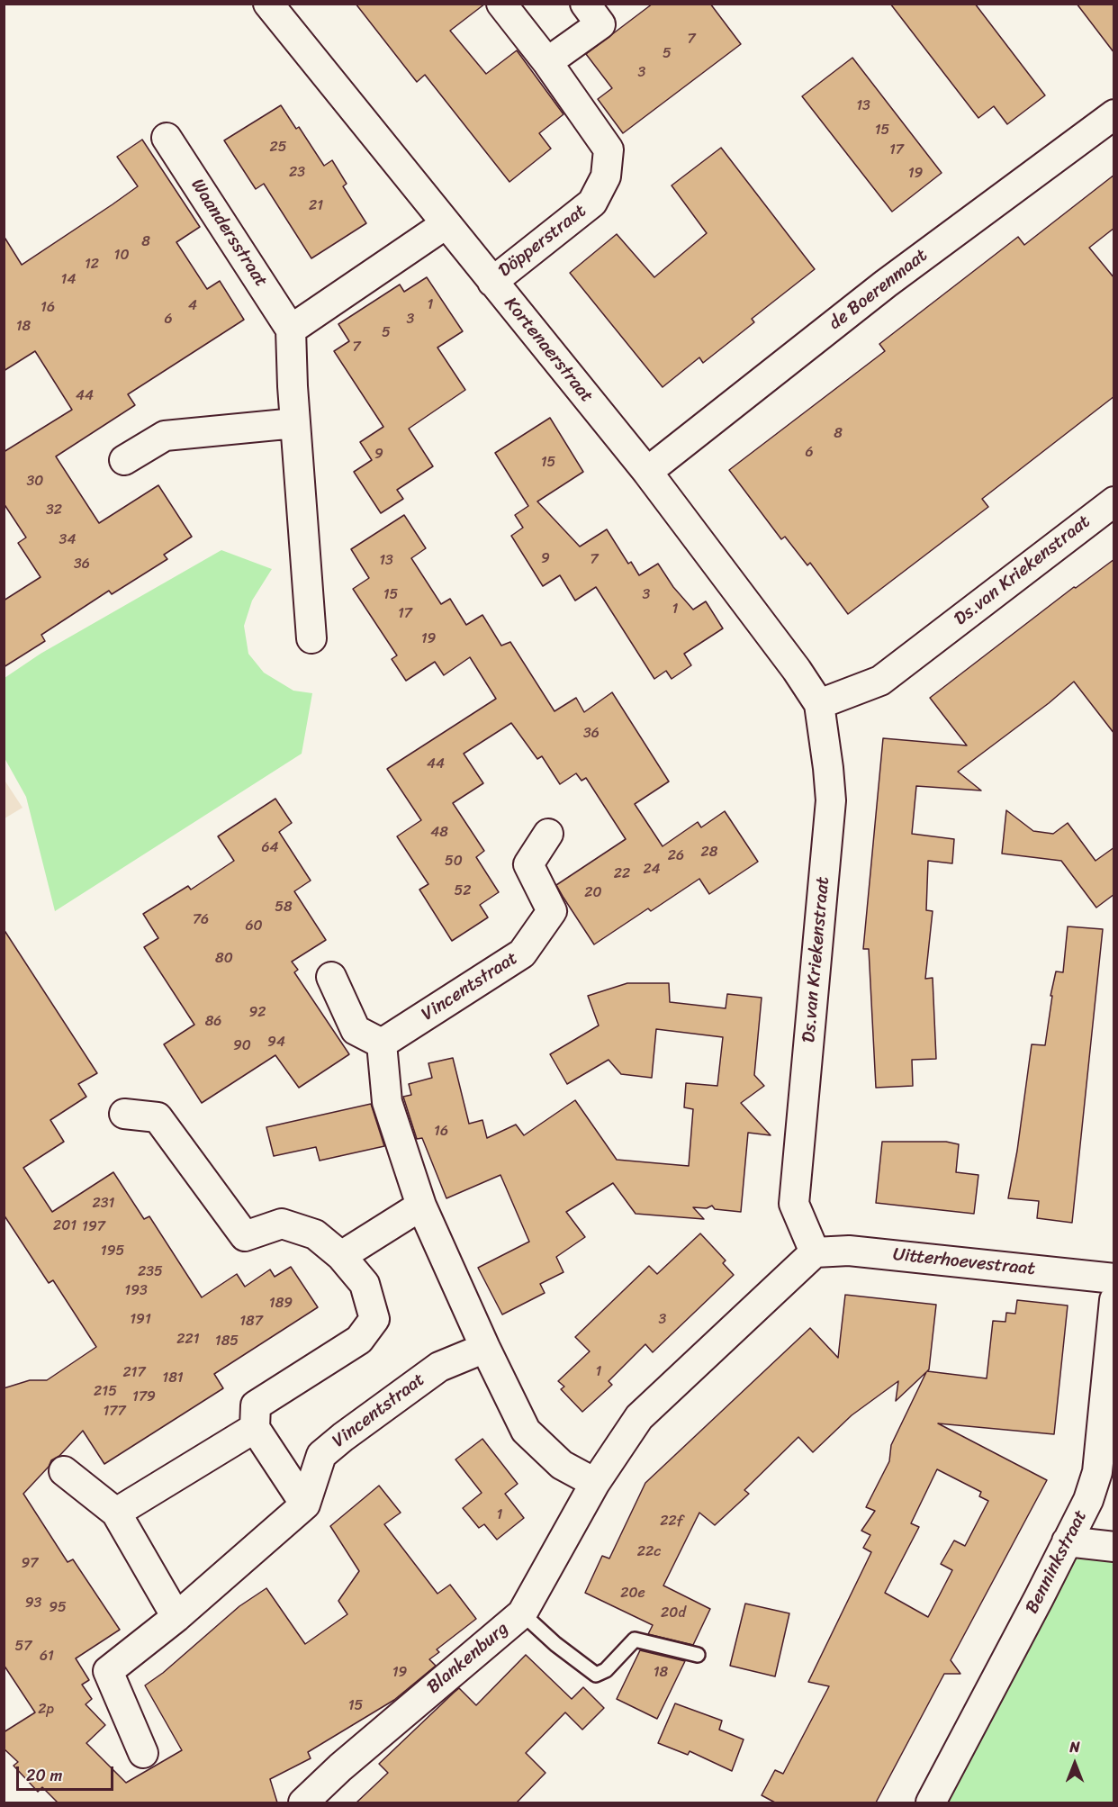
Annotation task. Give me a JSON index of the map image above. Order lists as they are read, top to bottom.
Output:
{
  "streets": {
    "street": [
      "Waandersstraat",
      "Döpperstraat",
      "de Boerenmaat",
      "Kortenaerstraat",
      "Ds.van Kriekenstraat",
      "Vincentstraat",
      "Uitterhoevestraat",
      "Benninkstraat",
      "Blankenburg"
    ]
  },
  "crossings": [
    ["Döpperstraat", "Kortenaerstraat"],
    ["de Boerenmaat", "Kortenaerstraat"],
    ["Kortenaerstraat", "Ds.van Kriekenstraat"],
    ["Ds.van Kriekenstraat", "Uitterhoevestraat"]
  ],
  "house_numbers": [
    "7",
    "5",
    "3",
    "13",
    "15",
    "25",
    "17",
    "23",
    "19",
    "21",
    "8",
    "10",
    "12",
    "14",
    "1",
    "4",
    "16",
    "6",
    "3",
    "18",
    "5",
    "7",
    "44",
    "8",
    "6",
    "9",
    "15",
    "30",
    "32",
    "34",
    "9",
    "7",
    "13",
    "36",
    "15",
    "3",
    "1",
    "17",
    "19",
    "36",
    "44",
    "48",
    "64",
    "28",
    "26",
    "50",
    "24",
    "22",
    "52",
    "20",
    "58",
    "76",
    "60",
    "80",
    "92",
    "86",
    "94",
    "90",
    "16",
    "231",
    "201",
    "197",
    "195",
    "235",
    "193",
    "189",
    "191",
    "3",
    "187",
    "221",
    "185",
    "1",
    "217",
    "181",
    "215",
    "179",
    "177",
    "1",
    "22f",
    "22c",
    "97",
    "20e",
    "93",
    "95",
    "20d",
    "57",
    "61",
    "19",
    "18",
    "15",
    "2p"
  ],
  "scale_bar": "20 m",
  "north": "top"
}
